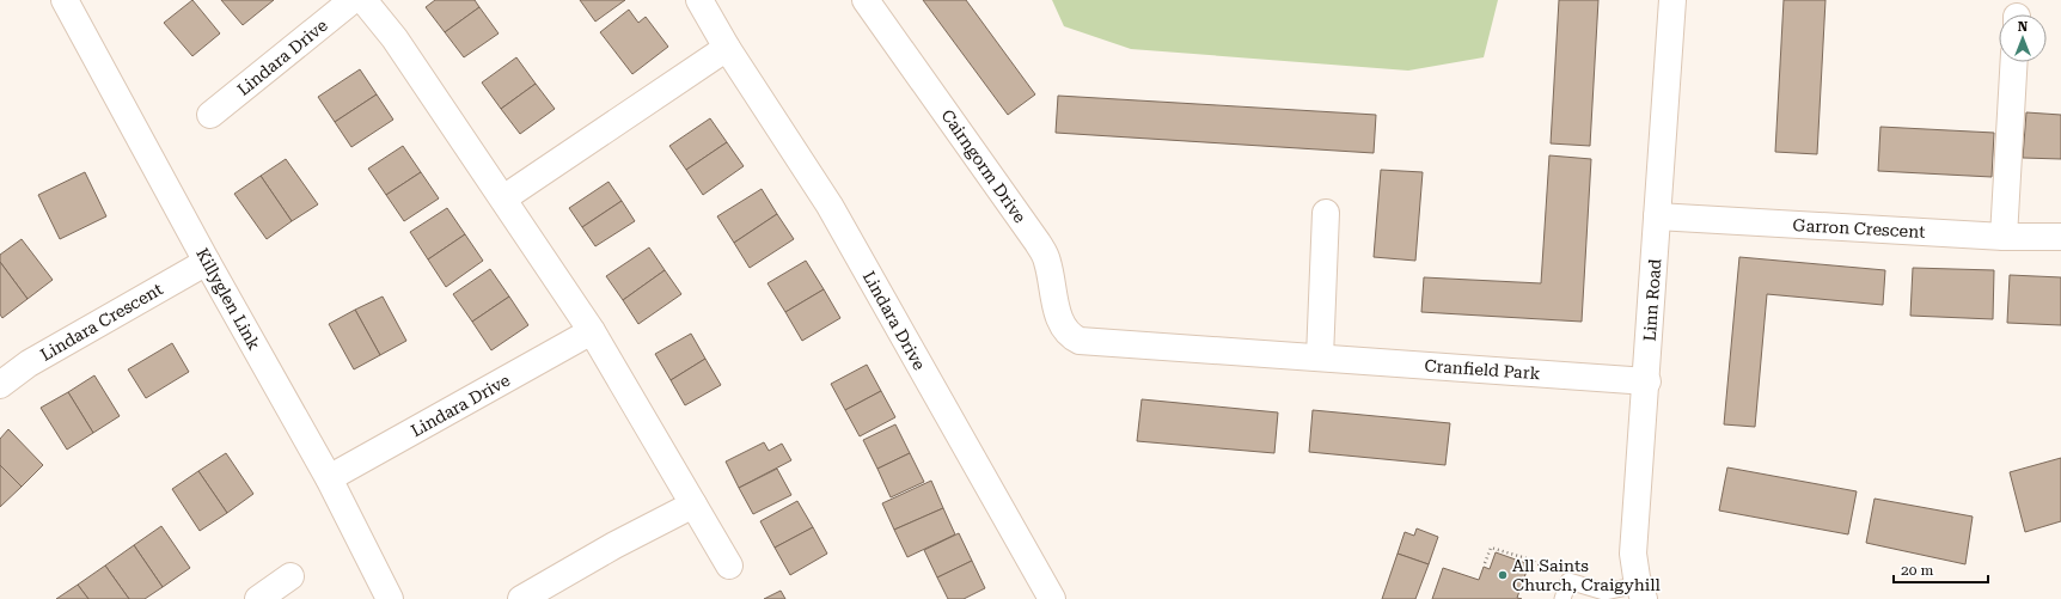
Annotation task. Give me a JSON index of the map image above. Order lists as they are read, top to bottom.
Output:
{
  "streets": {
    "street": [
      "Lindara Drive",
      "Cairngorm Drive",
      "Garron Crescent",
      "Killyglen Link",
      "Linn Road",
      "Lindara Crescent",
      "Cranfield Park"
    ]
  },
  "crossings": [
    ["Lindara Drive", "Killyglen Link"],
    ["Cairngorm Drive", "Cranfield Park"],
    ["Garron Crescent", "Linn Road"],
    ["Killyglen Link", "Lindara Crescent"],
    ["Linn Road", "Cranfield Park"]
  ],
  "places": ["All Saints Church, Craigyhill"],
  "scale_bar": "20 m",
  "north": "top"
}
